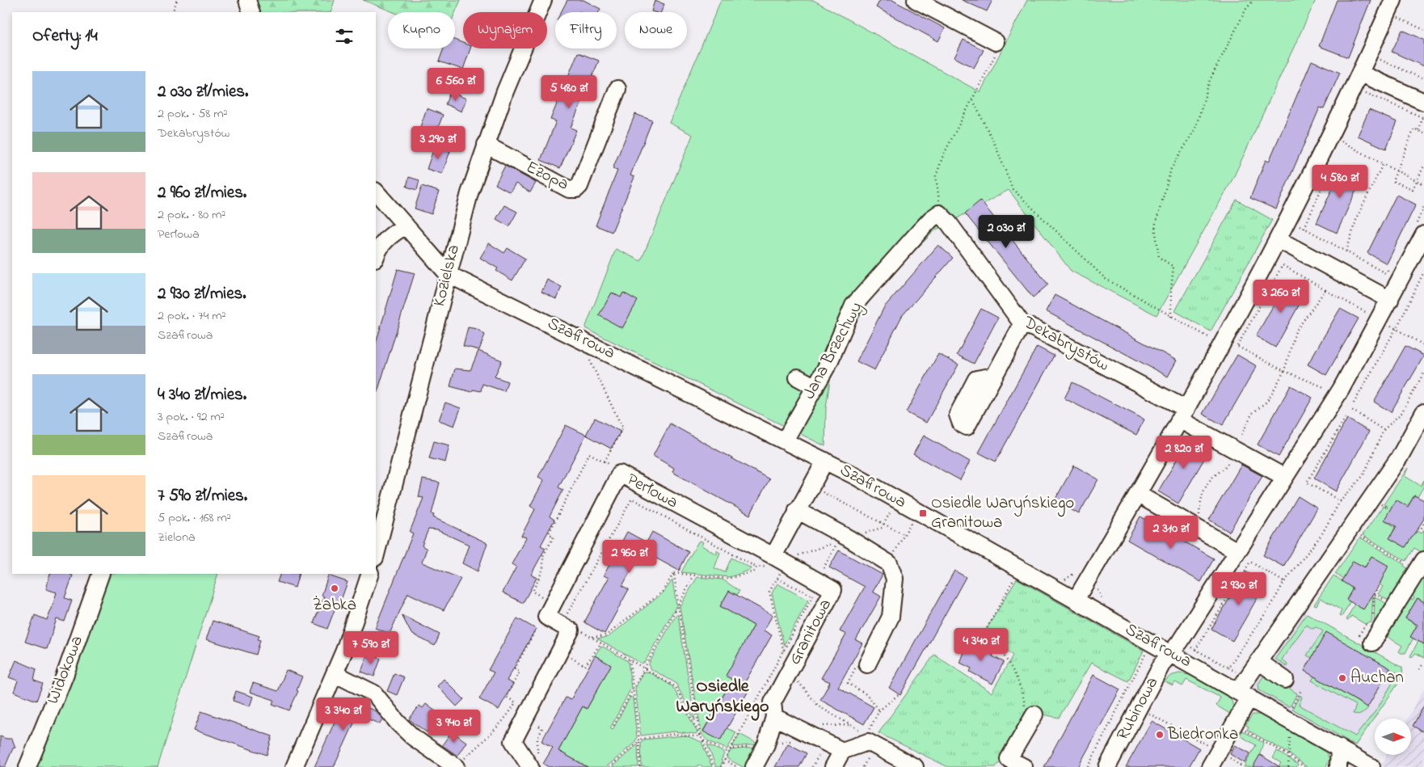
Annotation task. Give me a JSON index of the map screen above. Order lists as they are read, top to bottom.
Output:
{
  "streets": {
    "street": [
      "Ezopa",
      "Kozielska",
      "Szafirowa",
      "Dekabrystów",
      "Jana Brzechwy",
      "Perłowa",
      "Granitowa",
      "Widokowa",
      "Rubinowa"
    ]
  },
  "crossings": [
    ["Ezopa", "Kozielska"],
    ["Kozielska", "Szafirowa"],
    ["Szafirowa", "Jana Brzechwy"],
    ["Szafirowa", "Rubinowa"],
    ["Dekabrystów", "Jana Brzechwy"],
    ["Dekabrystów", "Rubinowa"],
    ["Perłowa", "Granitowa"]
  ],
  "districts": ["Osiedle Waryńskiego"],
  "places": {
    "transit": ["Osiedle Waryńskiego Granitowa"],
    "other": ["Żabka", "Auchan", "Biedronka"]
  },
  "north": "right",
  "page": {
    "chip": [
      "Kupno",
      "Wynajem",
      "Filtry",
      "Nowe"
    ],
    "heading": "Oferty: 14",
    "list": [
      {
        "name": "2 030 zł/mies.",
        "note": "2 pok. · 58 m² · Dekabrystów"
      },
      {
        "name": "2 960 zł/mies.",
        "note": "2 pok. · 80 m² · Perłowa"
      },
      {
        "name": "2 930 zł/mies.",
        "note": "2 pok. · 74 m² · Szafirowa"
      },
      {
        "name": "4 340 zł/mies.",
        "note": "3 pok. · 92 m² · Szafirowa"
      },
      {
        "name": "7 590 zł/mies.",
        "note": "5 pok. · 168 m² · Zielona"
      }
    ],
    "price": [
      "6 560 zł",
      "5 480 zł",
      "3 290 zł",
      "4 580 zł",
      "2 030 zł",
      "3 260 zł",
      "2 820 zł",
      "2 310 zł",
      "2 960 zł",
      "2 930 zł",
      "4 340 zł",
      "7 590 zł",
      "3 340 zł",
      "3 940 zł"
    ]
  }
}
